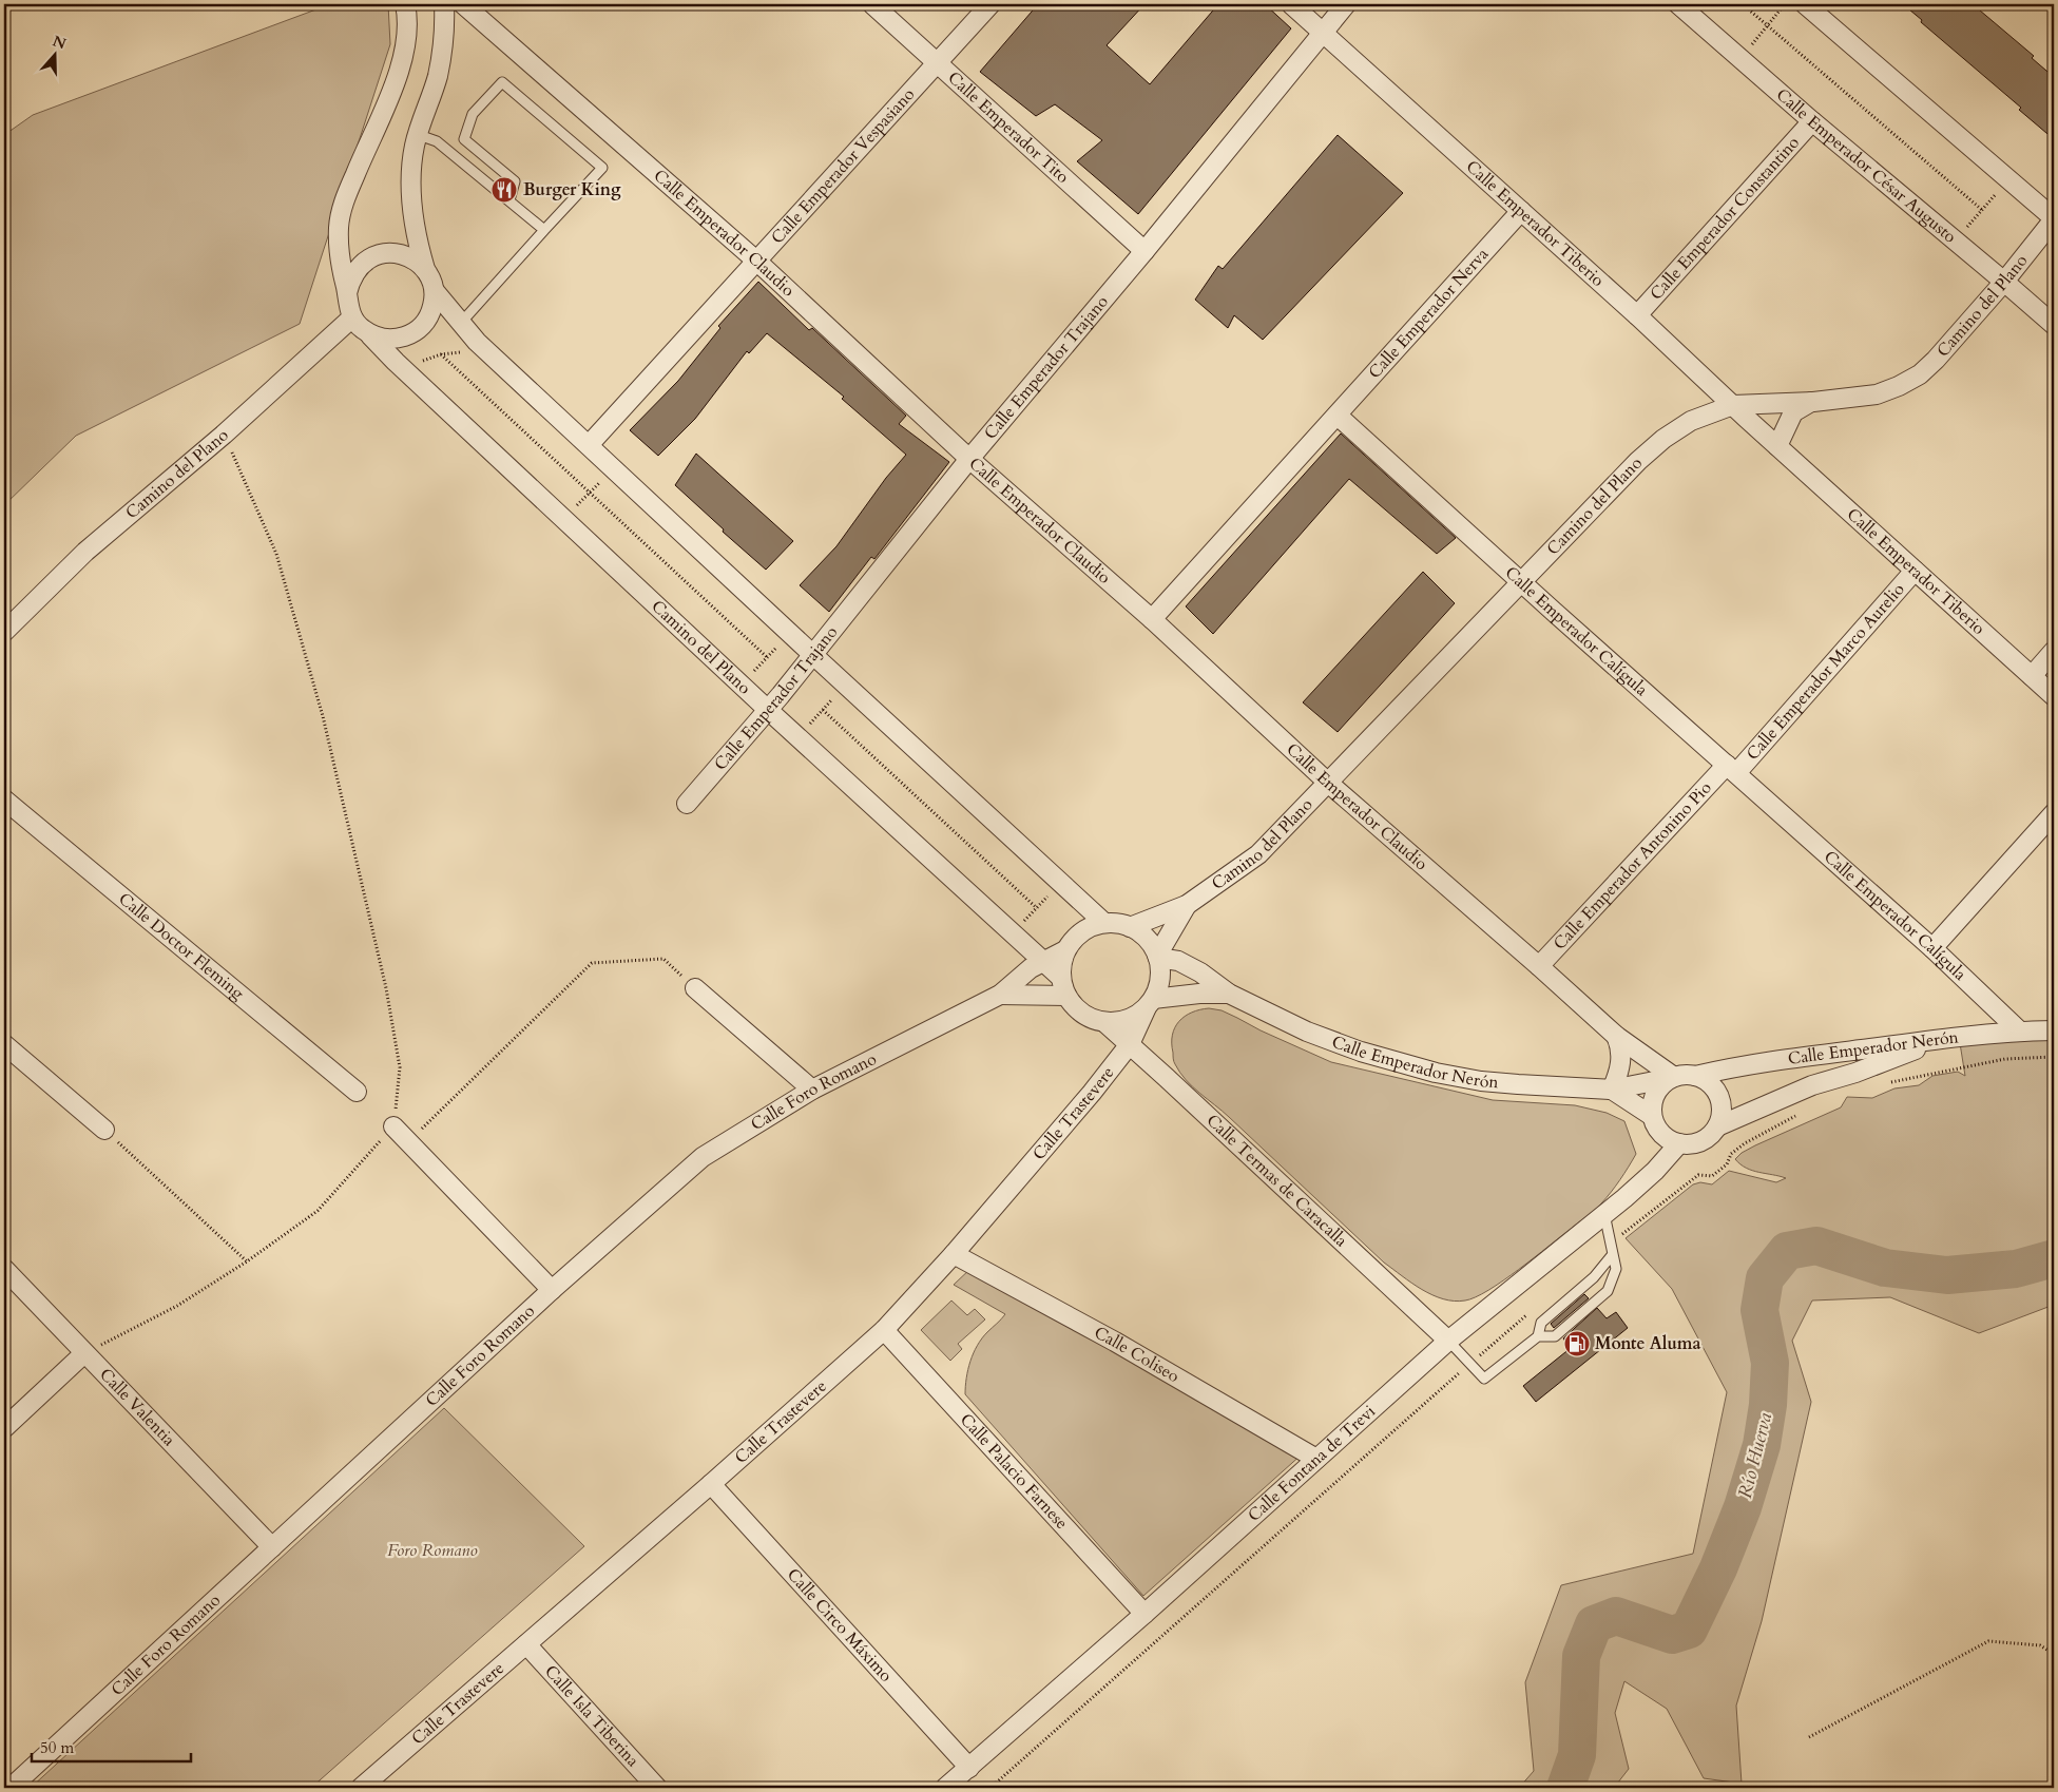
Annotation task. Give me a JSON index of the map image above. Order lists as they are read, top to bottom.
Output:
{
  "streets": {
    "street": [
      "Calle Emperador Tito",
      "Calle Emperador César Augusto",
      "Calle Emperador Vespasiano",
      "Calle Emperador Constantino",
      "Calle Emperador Tiberio",
      "Calle Emperador Claudio",
      "Camino del Plano",
      "Calle Emperador Nerva",
      "Calle Emperador Trajano",
      "Calle Emperador Calígula",
      "Calle Emperador Marco Aurelio",
      "Calle Emperador Antonino Pio",
      "Calle Doctor Fleming",
      "Calle Emperador Nerón",
      "Calle Foro Romano",
      "Calle Trastevere",
      "Calle Termas de Caracalla",
      "Calle Coliseo",
      "Calle Valentia",
      "Calle Fontana de Trevi",
      "Calle Palacio Farnese",
      "Calle Circo Máximo",
      "Calle Isla Tiberina"
    ]
  },
  "crossings": [
    ["Calle Emperador Tito", "Calle Emperador Vespasiano"],
    ["Calle Emperador Tito", "Calle Emperador Trajano"],
    ["Calle Emperador César Augusto", "Calle Emperador Constantino"],
    ["Calle Emperador César Augusto", "Camino del Plano"],
    ["Calle Emperador Vespasiano", "Calle Emperador Claudio"],
    ["Calle Emperador Constantino", "Calle Emperador Tiberio"],
    ["Calle Emperador Tiberio", "Camino del Plano"],
    ["Calle Emperador Tiberio", "Calle Emperador Nerva"],
    ["Calle Emperador Tiberio", "Calle Emperador Trajano"],
    ["Calle Emperador Tiberio", "Calle Emperador Marco Aurelio"],
    ["Calle Emperador Claudio", "Camino del Plano"],
    ["Calle Emperador Claudio", "Calle Emperador Trajano"],
    ["Calle Emperador Claudio", "Calle Emperador Antonino Pio"],
    ["Calle Emperador Claudio", "Calle Emperador Nerón"],
    ["Calle Emperador Claudio", "Calle Fontana de Trevi"],
    ["Camino del Plano", "Calle Emperador Trajano"],
    ["Camino del Plano", "Calle Emperador Calígula"],
    ["Camino del Plano", "Calle Emperador Nerón"],
    ["Camino del Plano", "Calle Foro Romano"],
    ["Camino del Plano", "Calle Trastevere"],
    ["Camino del Plano", "Calle Termas de Caracalla"],
    ["Calle Emperador Nerva", "Calle Emperador Calígula"],
    ["Calle Emperador Calígula", "Calle Emperador Marco Aurelio"],
    ["Calle Emperador Calígula", "Calle Emperador Antonino Pio"],
    ["Calle Emperador Calígula", "Calle Emperador Nerón"],
    ["Calle Emperador Marco Aurelio", "Calle Emperador Antonino Pio"],
    ["Calle Emperador Nerón", "Calle Foro Romano"],
    ["Calle Emperador Nerón", "Calle Trastevere"],
    ["Calle Emperador Nerón", "Calle Termas de Caracalla"],
    ["Calle Emperador Nerón", "Calle Fontana de Trevi"],
    ["Calle Foro Romano", "Calle Trastevere"],
    ["Calle Foro Romano", "Calle Termas de Caracalla"],
    ["Calle Foro Romano", "Calle Valentia"],
    ["Calle Trastevere", "Calle Termas de Caracalla"],
    ["Calle Trastevere", "Calle Coliseo"],
    ["Calle Trastevere", "Calle Palacio Farnese"],
    ["Calle Trastevere", "Calle Circo Máximo"],
    ["Calle Trastevere", "Calle Isla Tiberina"],
    ["Calle Termas de Caracalla", "Calle Fontana de Trevi"],
    ["Calle Coliseo", "Calle Fontana de Trevi"],
    ["Calle Fontana de Trevi", "Calle Palacio Farnese"],
    ["Calle Fontana de Trevi", "Calle Circo Máximo"]
  ],
  "water": ["Río Huerva"],
  "parks": ["Foro Romano"],
  "places": {
    "restaurant": ["Burger King"],
    "fuel station": ["Monte Aluma"]
  },
  "scale_bar": "50 m",
  "north": "top"
}
